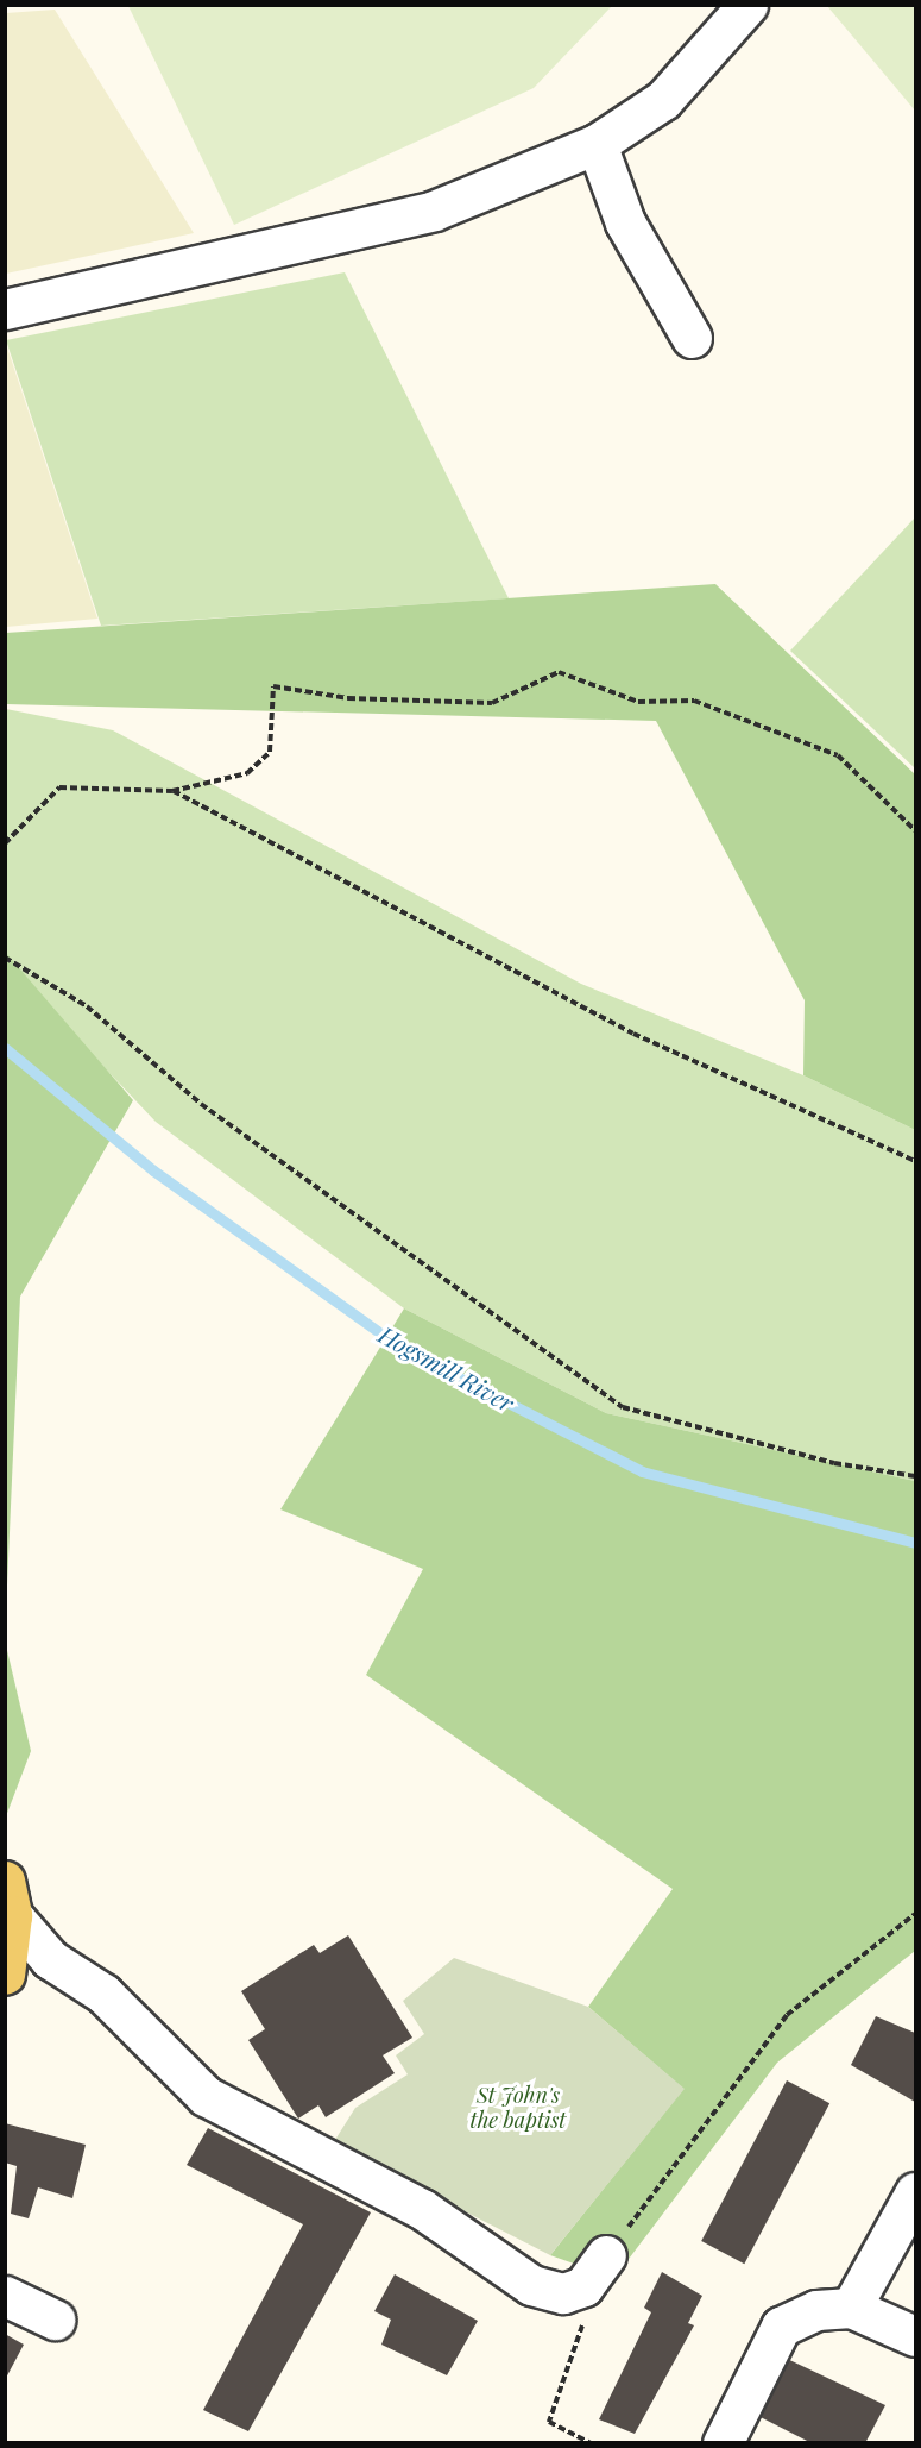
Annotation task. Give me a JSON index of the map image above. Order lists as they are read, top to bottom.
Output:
{
  "water": ["Hogsmill River"],
  "parks": ["St John's the baptist"]
}
